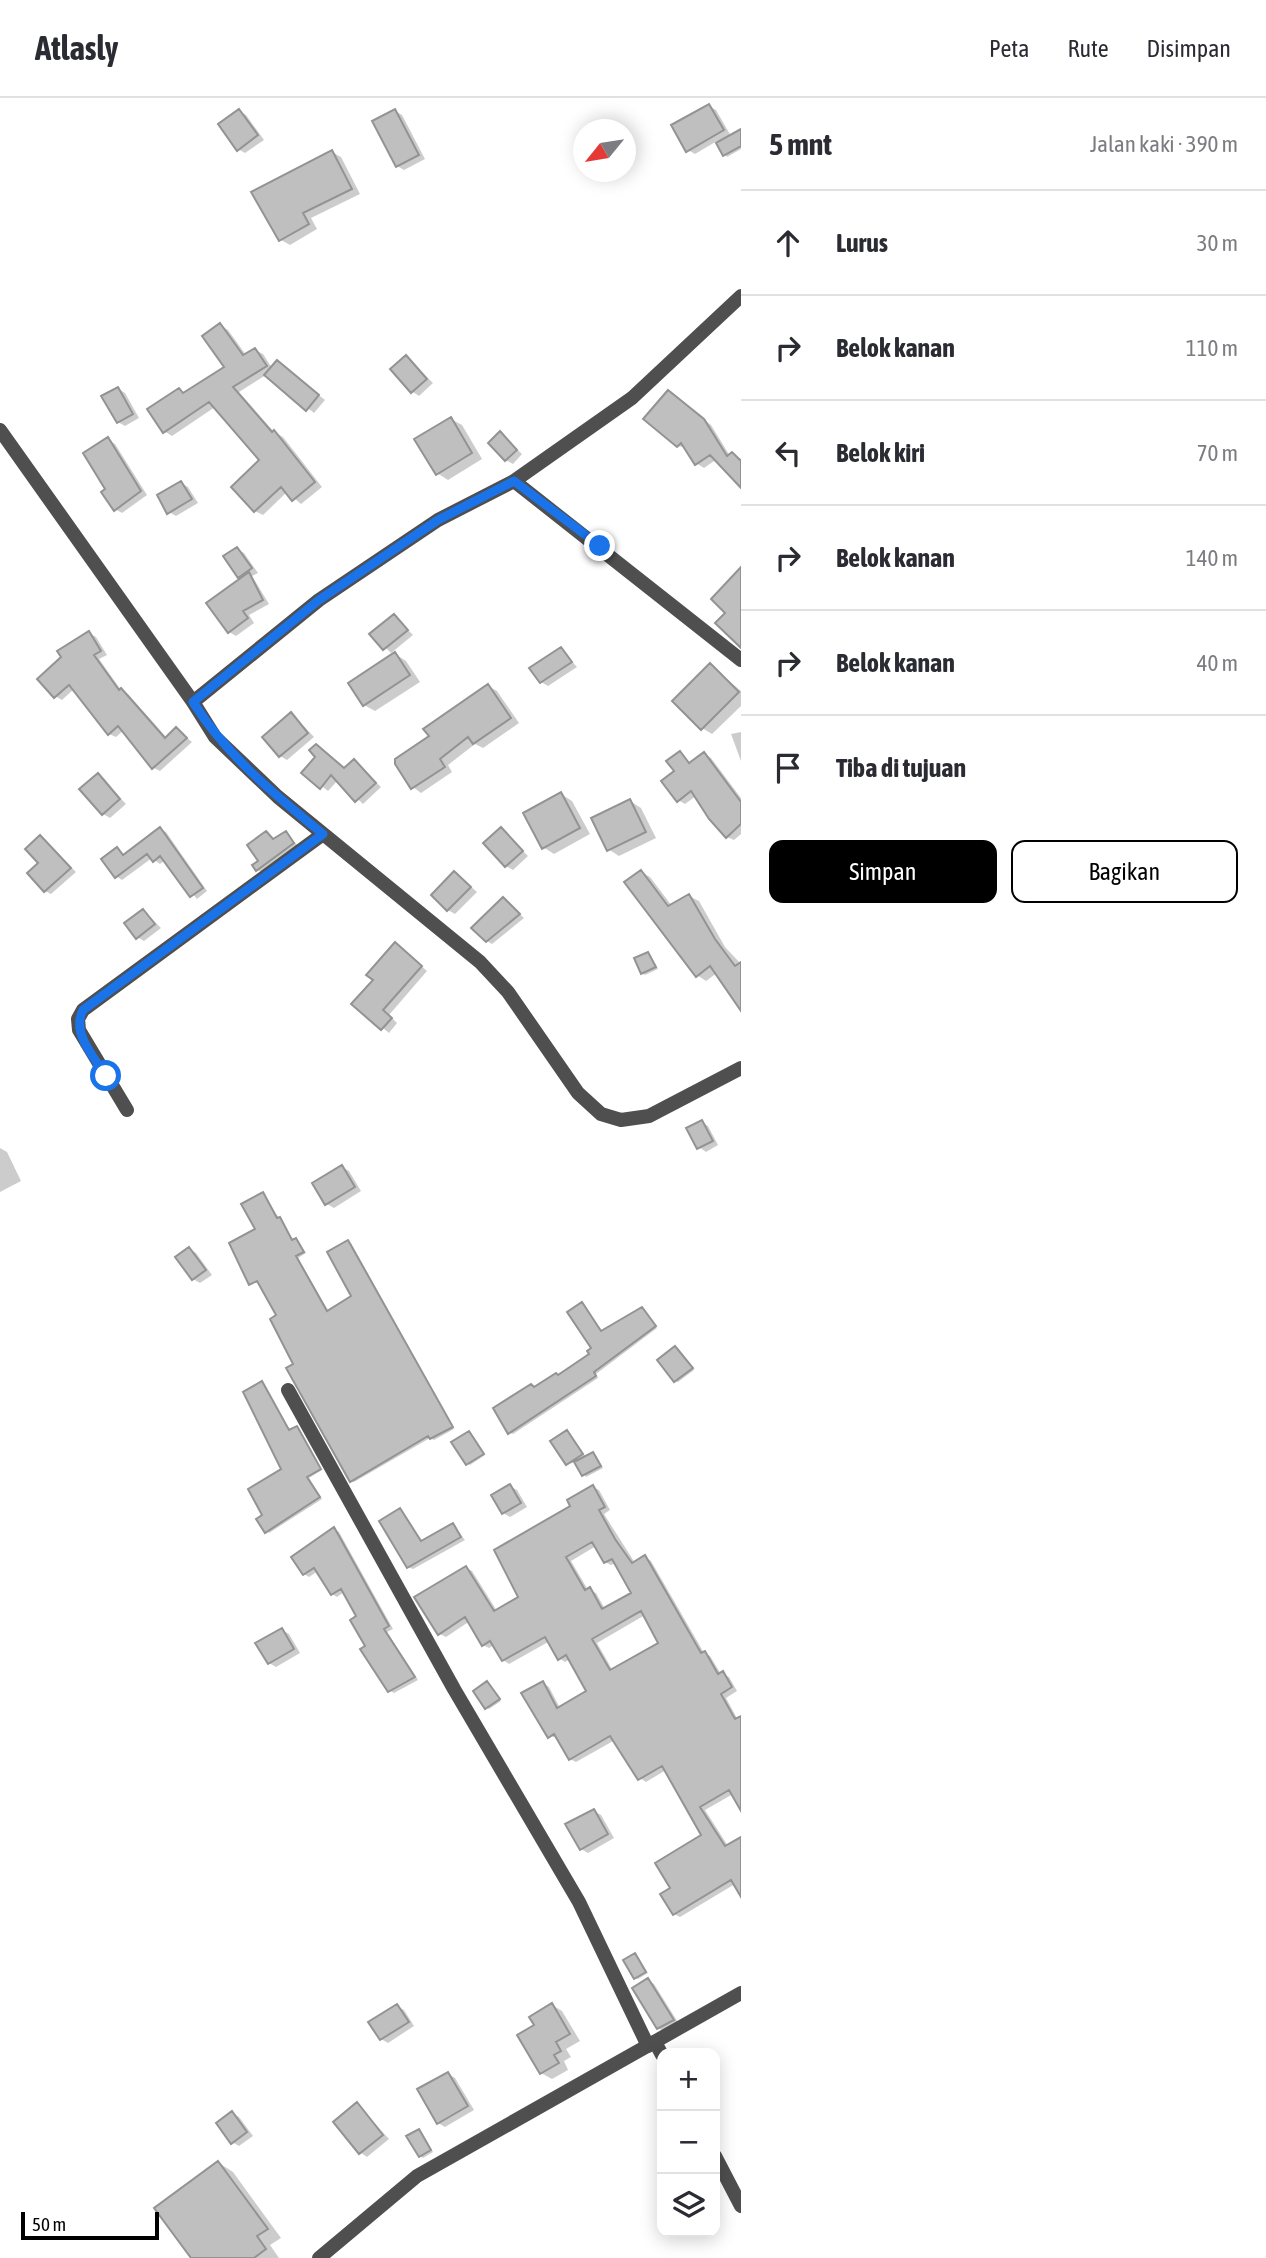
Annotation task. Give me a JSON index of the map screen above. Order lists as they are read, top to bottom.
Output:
{
  "scale_bar": "50 m",
  "north": "bottom left",
  "page": {
    "header": "Atlasly",
    "nav": ["Peta", "Rute", "Disimpan"],
    "heading": ["5 mnt", "Jalan kaki · 390 m"],
    "list": [
      ["Lurus", "30 m"],
      ["Belok kanan", "110 m"],
      ["Belok kiri", "70 m"],
      ["Belok kanan", "140 m"],
      ["Belok kanan", "40 m"],
      "Tiba di tujuan"
    ],
    "buttons": ["Simpan", "Bagikan"],
    "map_buttons": ["+", "−"],
    "scale": "50 m"
  }
}
